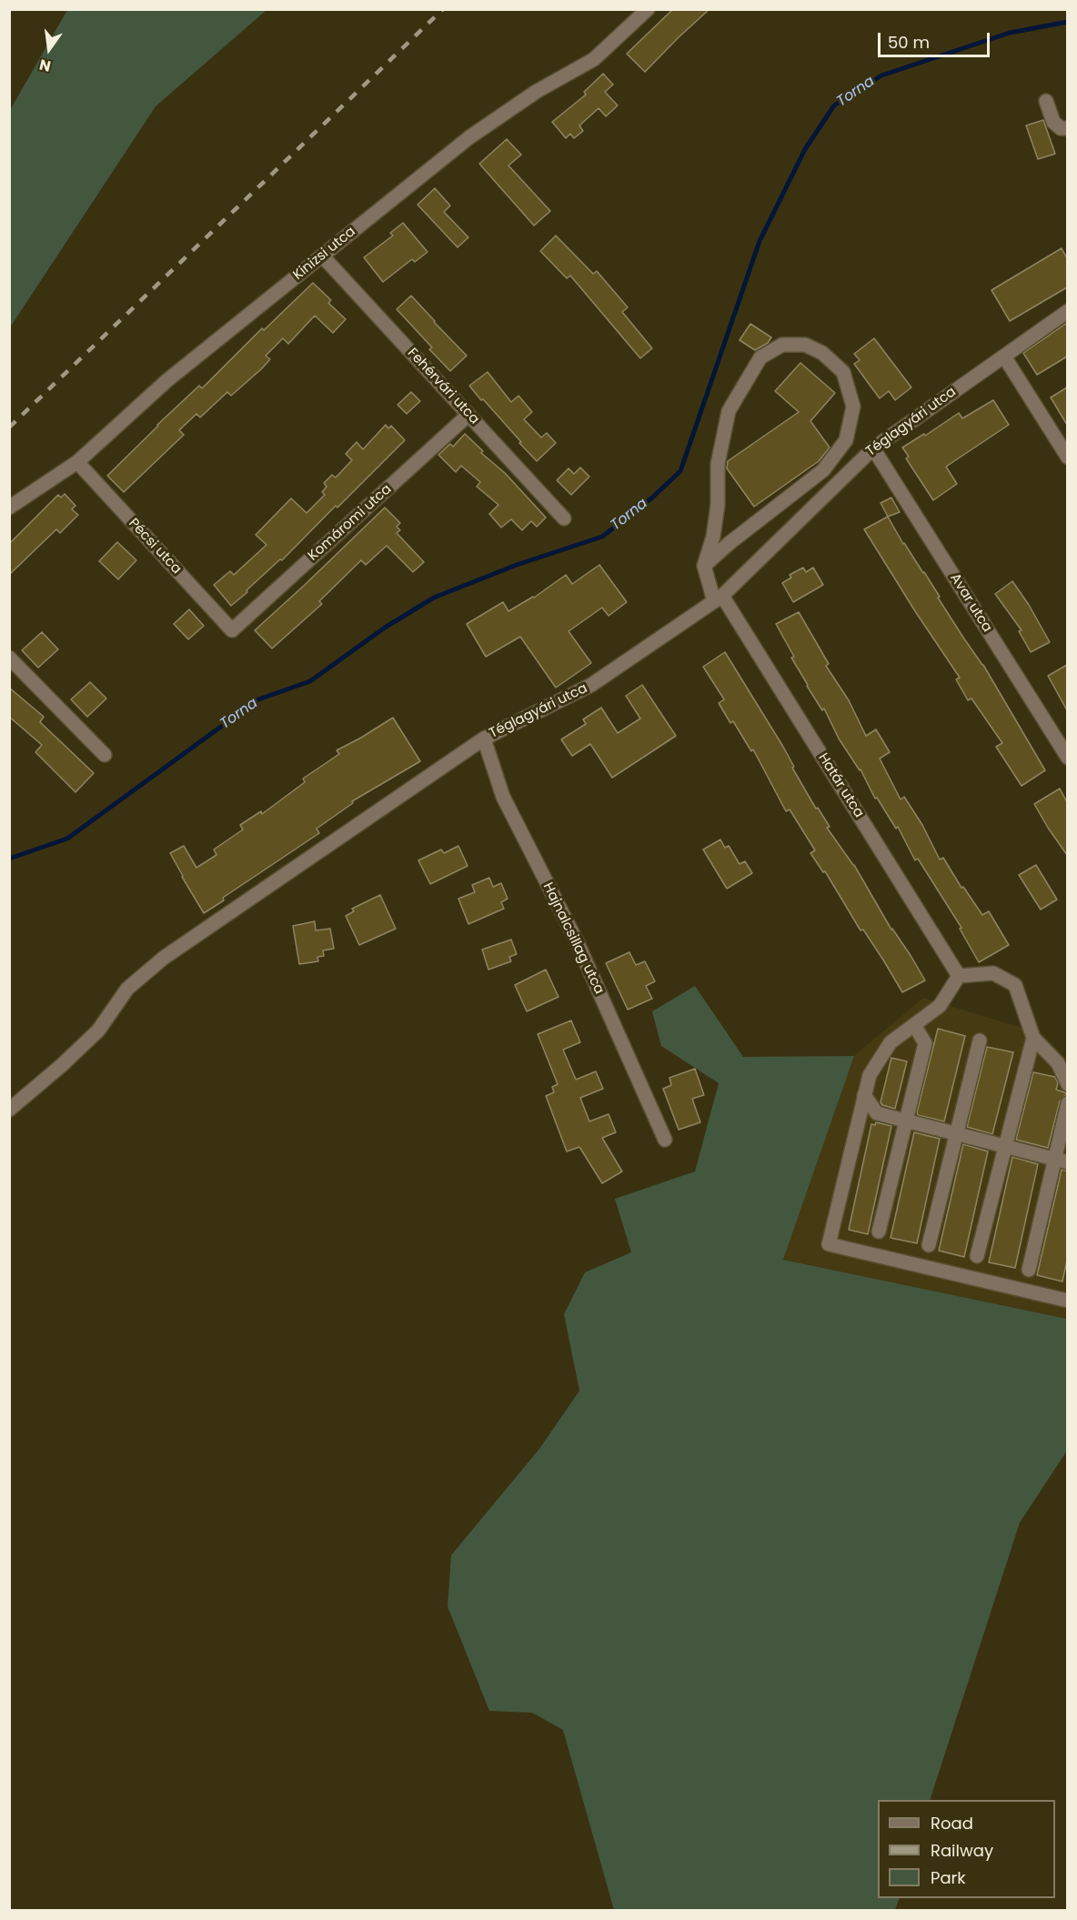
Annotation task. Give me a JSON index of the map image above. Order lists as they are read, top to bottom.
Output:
{
  "streets": {
    "street": [
      "Kinizsi utca",
      "Fehérvári utca",
      "Téglagyári utca",
      "Komáromi utca",
      "Pécsi utca",
      "Avar utca",
      "Határ utca",
      "Hajnalcsillag utca"
    ]
  },
  "crossings": [
    ["Kinizsi utca", "Fehérvári utca"],
    ["Kinizsi utca", "Pécsi utca"],
    ["Fehérvári utca", "Komáromi utca"],
    ["Téglagyári utca", "Avar utca"],
    ["Téglagyári utca", "Határ utca"],
    ["Téglagyári utca", "Hajnalcsillag utca"],
    ["Komáromi utca", "Pécsi utca"]
  ],
  "water": ["Torna"],
  "legend": ["Road", "Railway", "Park"],
  "scale_bar": "50 m",
  "north": "bottom"
}
